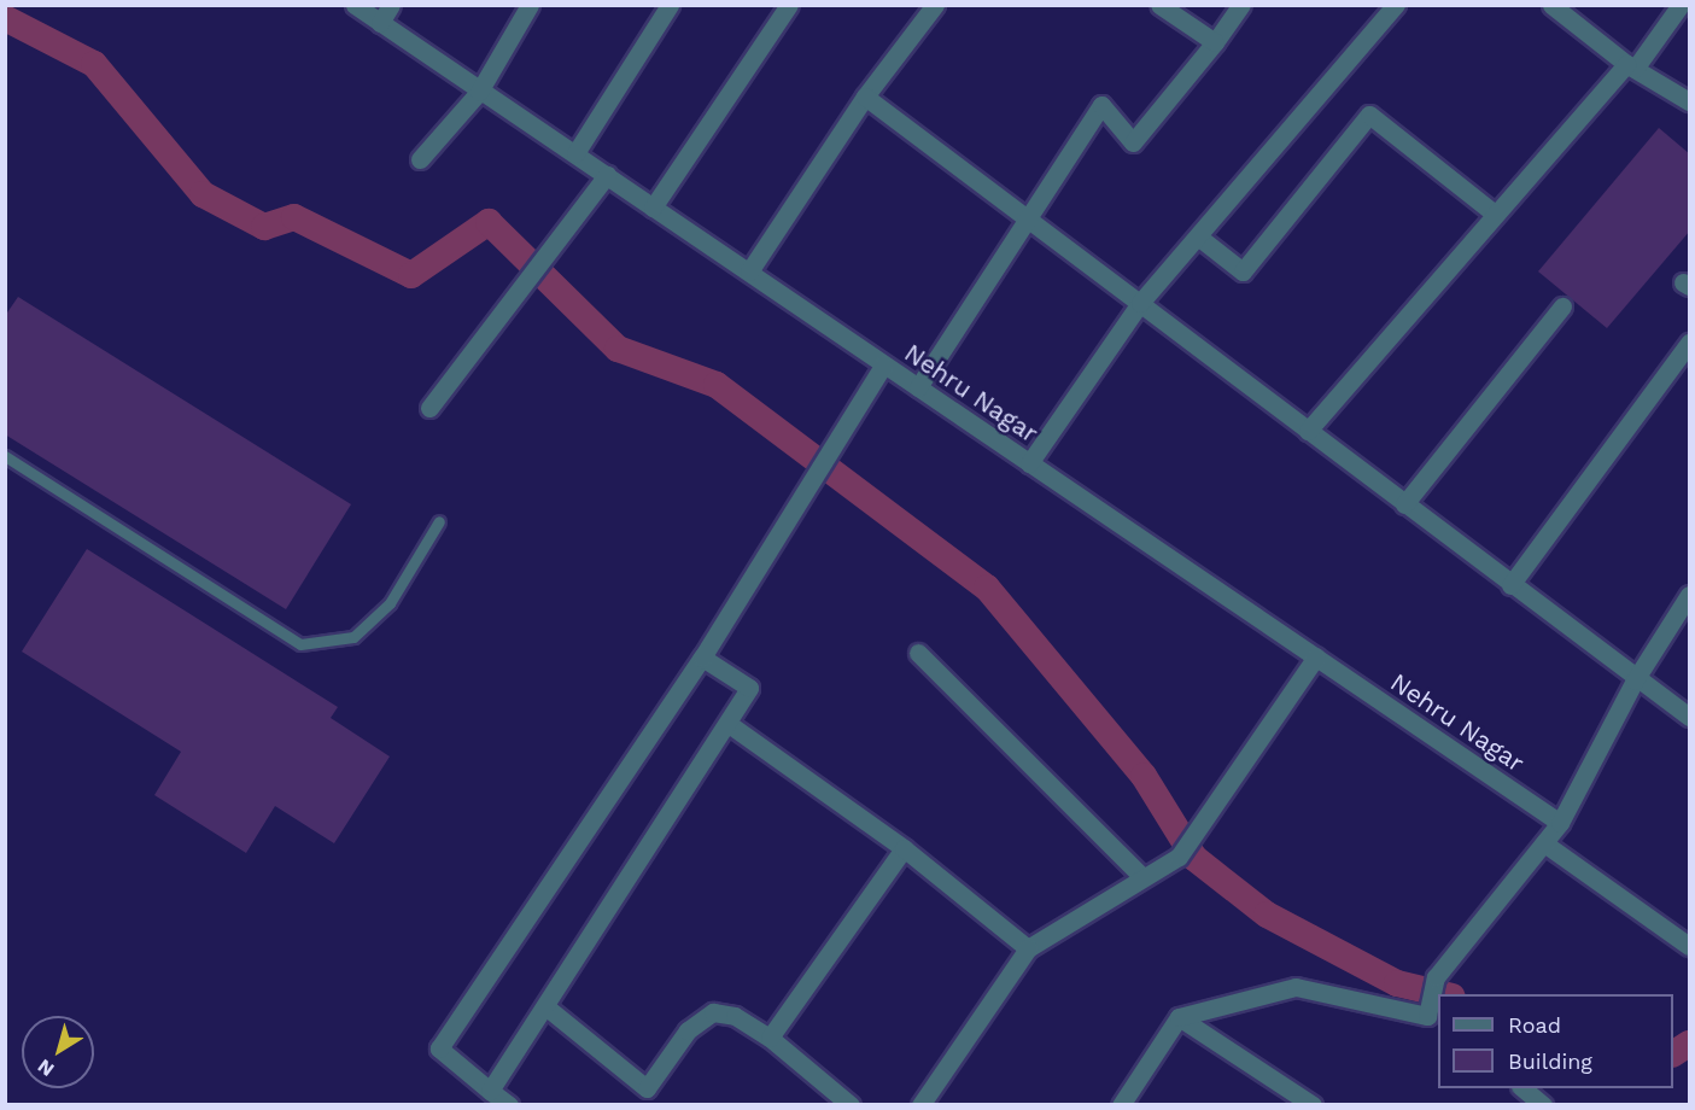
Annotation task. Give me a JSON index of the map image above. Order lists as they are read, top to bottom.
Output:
{
  "streets": {
    "street": ["Nehru Nagar"]
  },
  "legend": ["Road", "Building"],
  "north": "bottom left"
}
